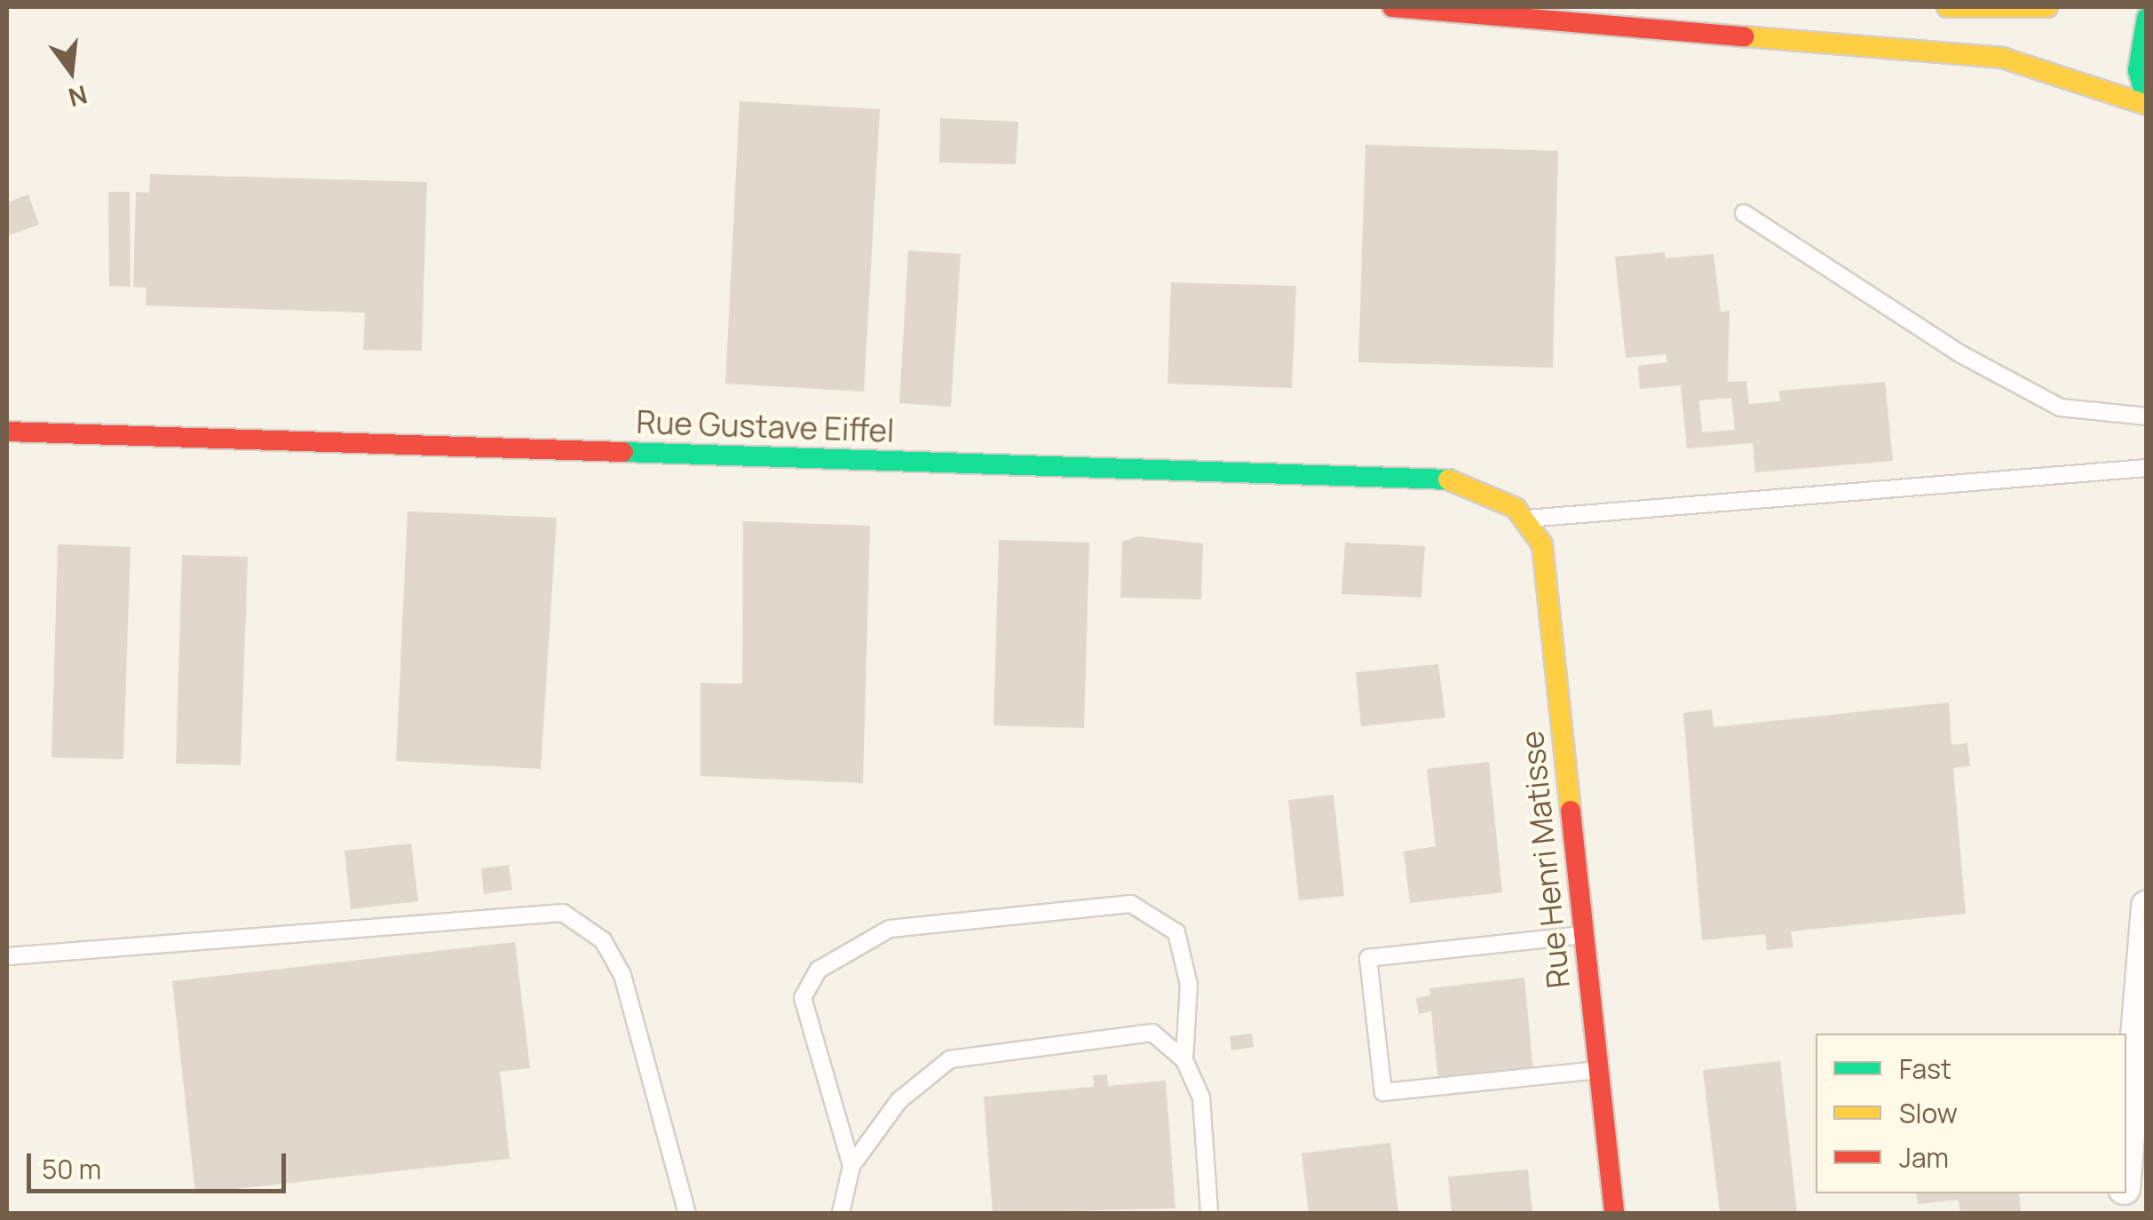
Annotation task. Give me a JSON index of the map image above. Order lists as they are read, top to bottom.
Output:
{
  "streets": {
    "street": ["Rue Gustave Eiffel", "Rue Henri Matisse"]
  },
  "crossings": [
    ["Rue Gustave Eiffel", "Rue Henri Matisse"]
  ],
  "legend": ["Fast", "Slow", "Jam"],
  "scale_bar": "50 m",
  "north": "bottom"
}
